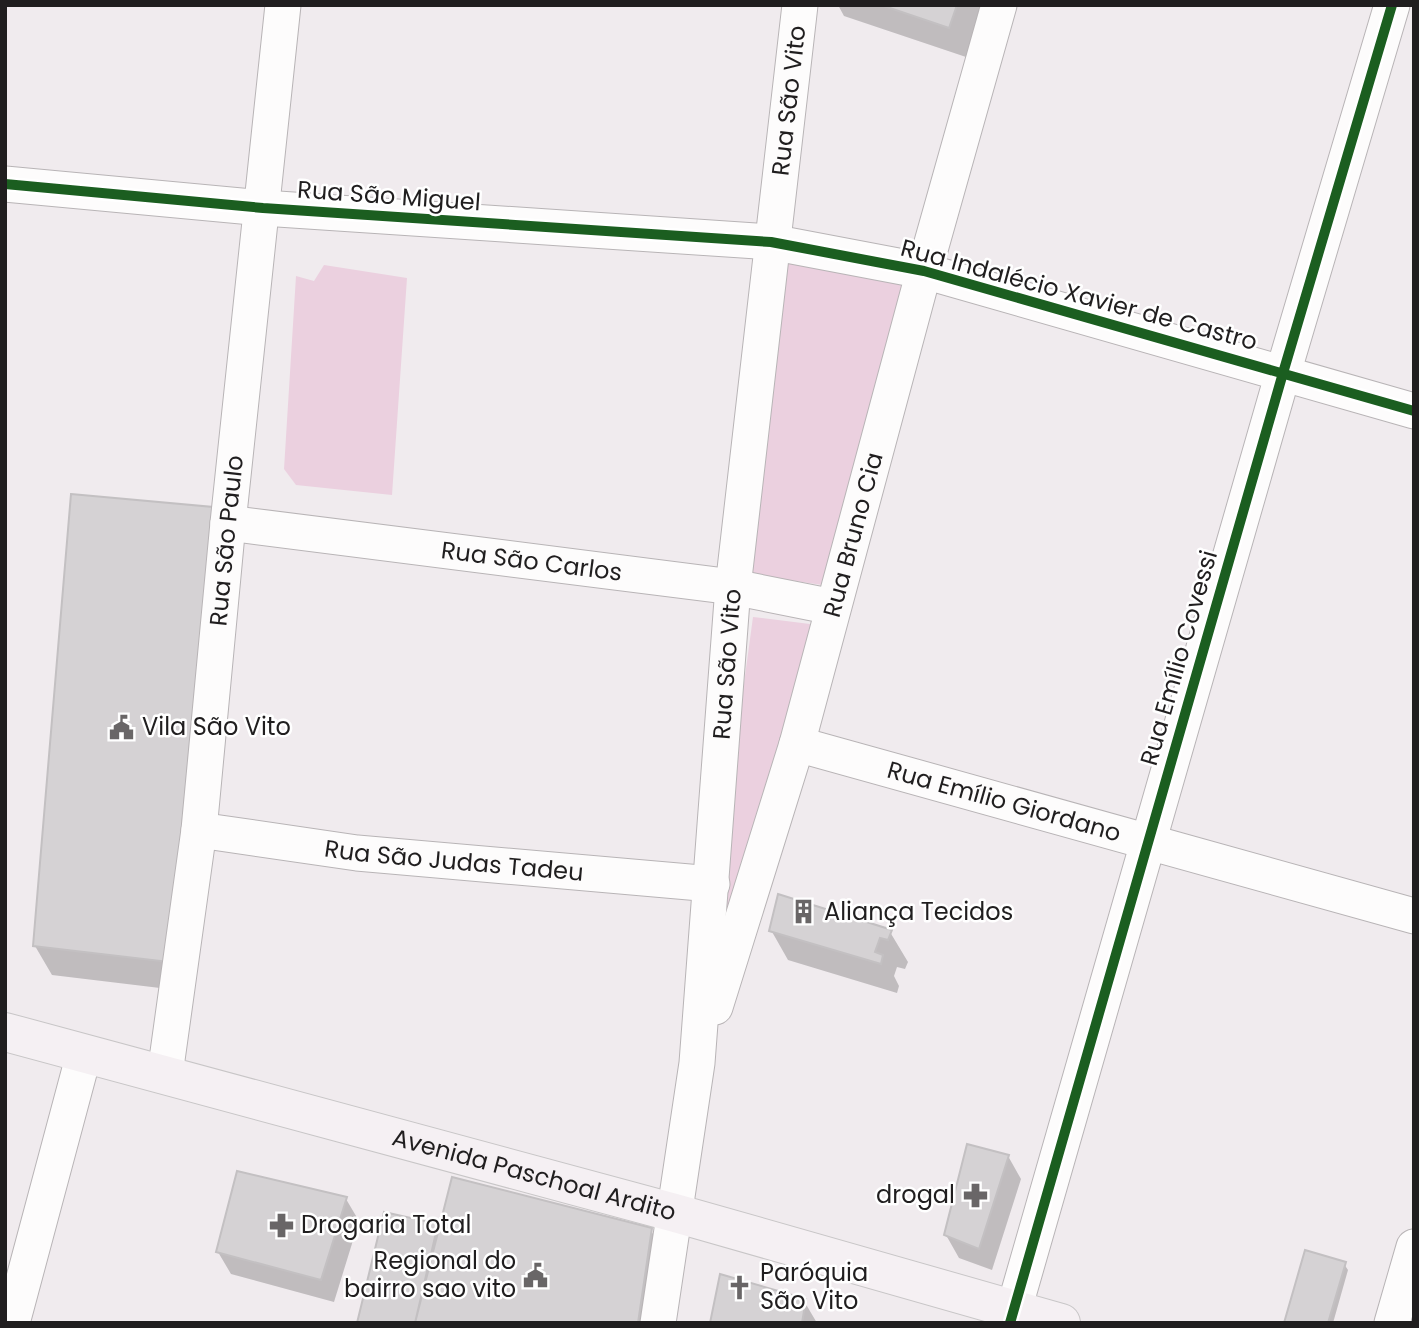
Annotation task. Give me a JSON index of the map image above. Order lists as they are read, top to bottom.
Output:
{
  "streets": {
    "main road": ["Avenida Paschoal Ardito"],
    "street": [
      "Rua São Vito",
      "Rua São Miguel",
      "Rua Indalécio Xavier de Castro",
      "Rua Bruno Cia",
      "Rua São Paulo",
      "Rua São Carlos",
      "Rua Emílio Covessi",
      "Rua Emílio Giordano",
      "Rua São Judas Tadeu"
    ]
  },
  "crossings": [
    ["Rua São Vito", "Rua São Miguel"],
    ["Rua São Vito", "Rua Indalécio Xavier de Castro"],
    ["Rua São Vito", "Rua Bruno Cia"],
    ["Rua São Vito", "Rua São Carlos"],
    ["Rua São Vito", "Rua São Judas Tadeu"],
    ["Rua São Vito", "Avenida Paschoal Ardito"],
    ["Rua São Miguel", "Rua Indalécio Xavier de Castro"],
    ["Rua São Miguel", "Rua São Paulo"],
    ["Rua Indalécio Xavier de Castro", "Rua Bruno Cia"],
    ["Rua Indalécio Xavier de Castro", "Rua Emílio Covessi"],
    ["Rua Bruno Cia", "Rua São Carlos"],
    ["Rua Bruno Cia", "Rua Emílio Giordano"],
    ["Rua São Paulo", "Rua São Carlos"],
    ["Rua São Paulo", "Rua São Judas Tadeu"],
    ["Rua São Paulo", "Avenida Paschoal Ardito"],
    ["Rua Emílio Covessi", "Rua Emílio Giordano"],
    ["Rua Emílio Covessi", "Avenida Paschoal Ardito"]
  ],
  "places": {
    "public building": ["Vila São Vito", "Regional do bairro sao vito"],
    "building": ["Aliança Tecidos"],
    "pharmacy": ["drogal", "Drogaria Total"],
    "church": ["Paróquia São Vito"]
  }
}
